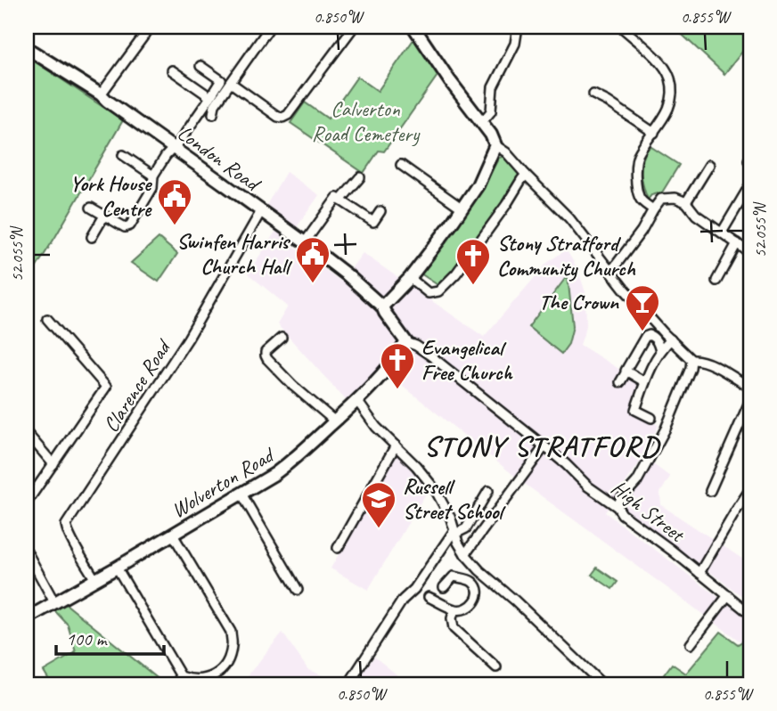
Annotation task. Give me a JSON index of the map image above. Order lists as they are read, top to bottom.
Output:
{
  "streets": {
    "street": [
      "London Road",
      "Clarence Road",
      "Wolverton Road",
      "High Street"
    ]
  },
  "crossings": [
    ["London Road", "Clarence Road"],
    ["London Road", "Wolverton Road"],
    ["London Road", "High Street"],
    ["Clarence Road", "Wolverton Road"],
    ["Wolverton Road", "High Street"]
  ],
  "districts": ["STONY STRATFORD"],
  "parks": ["Calverton Road Cemetery"],
  "places": {
    "public building": ["York House Centre", "Swinfen Harris Church Hall"],
    "church": ["Stony Stratford Community Church", "Evangelical Free Church"],
    "bar": ["The Crown"],
    "school or university": ["Russell Street School"]
  },
  "scale_bar": "100 m",
  "coordinates": ["0.850°W", "0.855°W", "52.055°N"]
}
